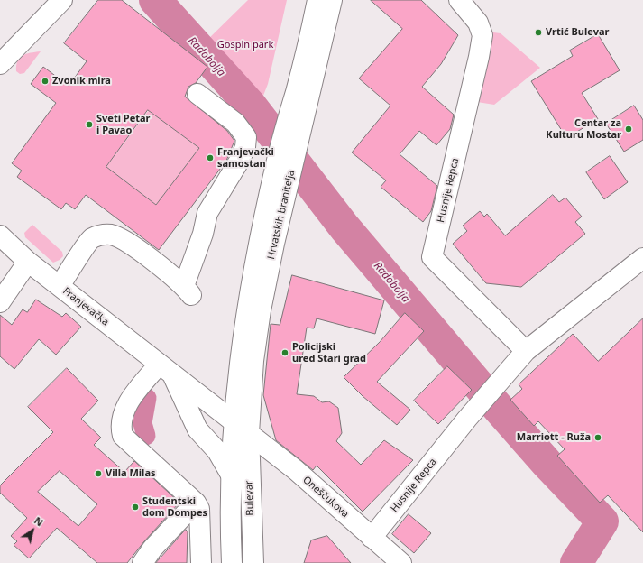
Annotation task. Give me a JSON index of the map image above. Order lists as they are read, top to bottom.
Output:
{
  "streets": {
    "street": [
      "Husnije Repca",
      "Hrvatskih branitelja",
      "Franjevačka",
      "Oneščukova",
      "Bulevar"
    ]
  },
  "crossings": [
    ["Husnije Repca", "Oneščukova"],
    ["Hrvatskih branitelja", "Franjevačka"],
    ["Hrvatskih branitelja", "Oneščukova"],
    ["Hrvatskih branitelja", "Bulevar"],
    ["Franjevačka", "Oneščukova"],
    ["Franjevačka", "Bulevar"],
    ["Oneščukova", "Bulevar"]
  ],
  "water": ["Radobolja"],
  "parks": ["Gospin park"],
  "places": [
    "Vrtić Bulevar",
    "Zvonik mira",
    "Sveti Petar i Pavao",
    "Centar za Kulturu Mostar",
    "Franjevački samostan",
    "Policijski ured Stari grad",
    "Marriott - Ruža",
    "Villa Milas",
    "Studentski dom Dompes"
  ],
  "north": "top right"
}
